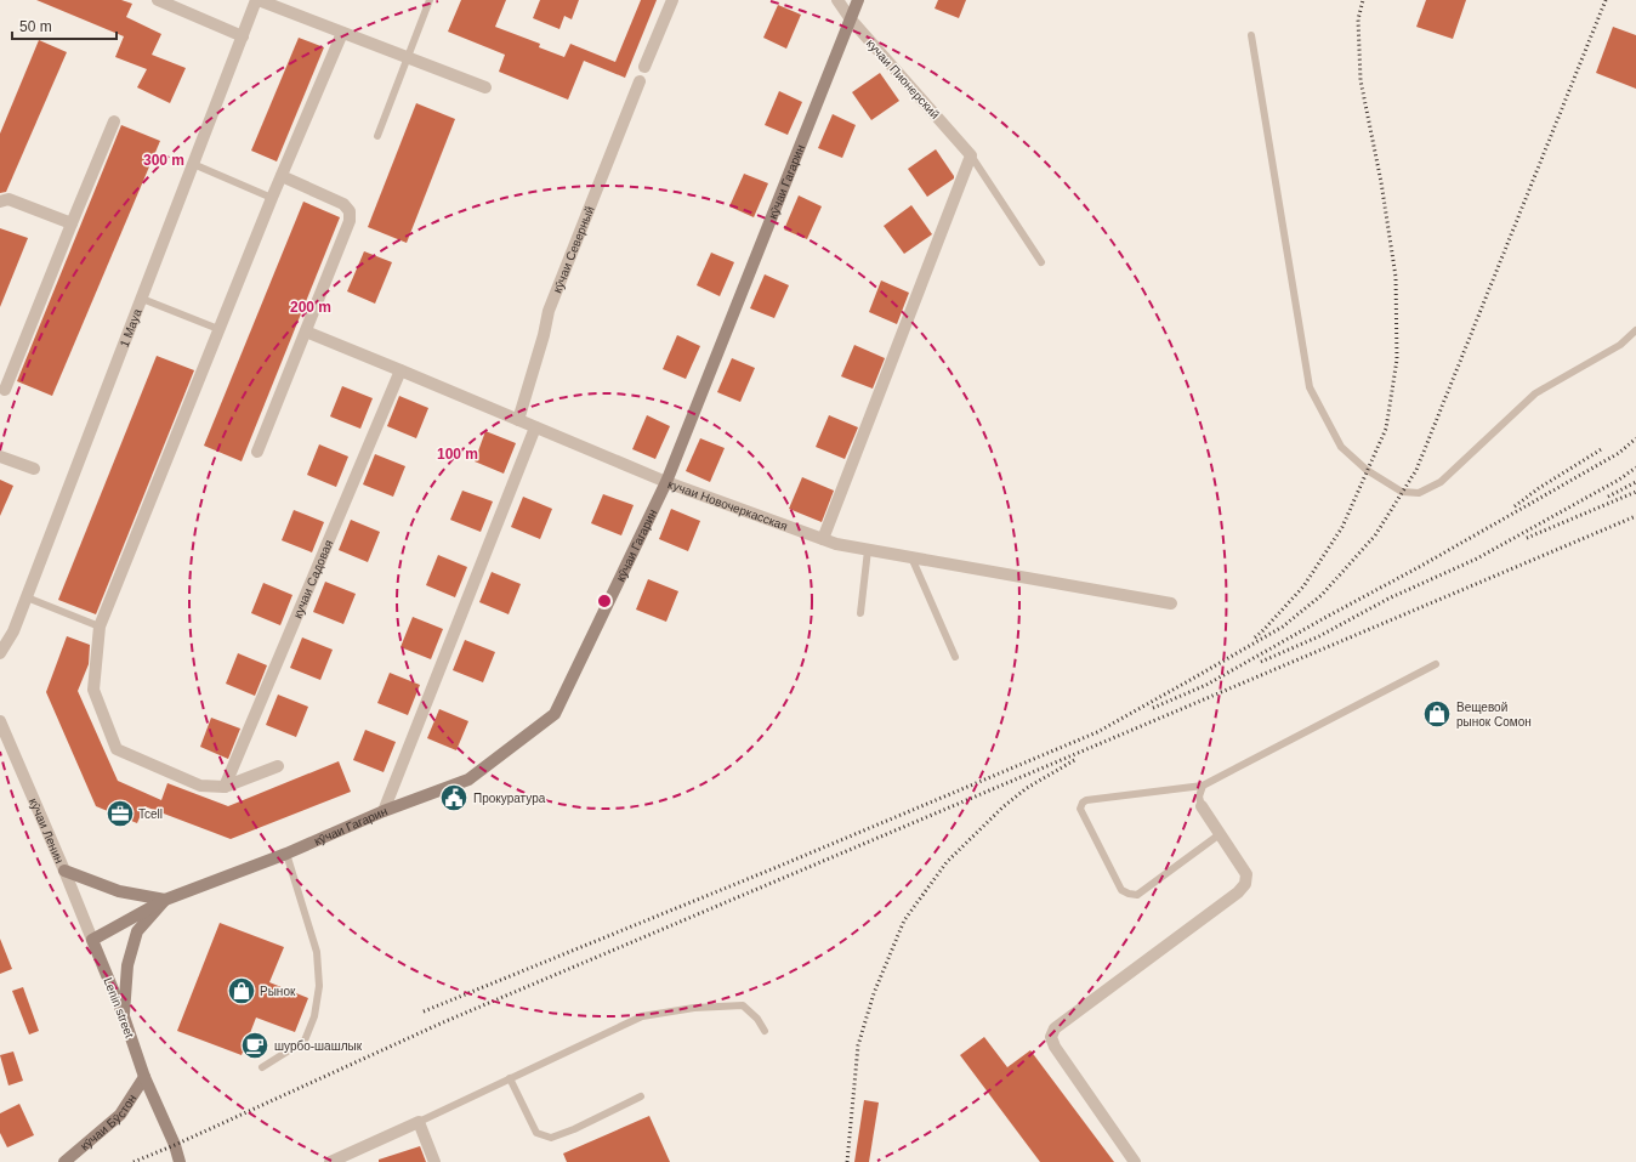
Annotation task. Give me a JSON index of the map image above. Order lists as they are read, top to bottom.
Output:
{
  "streets": {
    "main road": ["кӯчаи Гагарин", "Lenin street", "кӯчаи Бӯстон"],
    "street": [
      "кучаи Пионерский",
      "кӯчаи Северный",
      "1 Maya",
      "кучаи Новочеркасская",
      "кучаи Садовая",
      "кӯчаи Ленин"
    ]
  },
  "crossings": [
    ["кучаи Пионерский", "кӯчаи Гагарин"],
    ["кӯчаи Гагарин", "кучаи Новочеркасская"],
    ["кӯчаи Гагарин", "кӯчаи Ленин"],
    ["кӯчаи Гагарин", "Lenin street"],
    ["кӯчаи Северный", "кучаи Новочеркасская"],
    ["кучаи Новочеркасская", "кучаи Садовая"],
    ["кӯчаи Ленин", "Lenin street"],
    ["Lenin street", "кӯчаи Бӯстон"]
  ],
  "places": {
    "shop": ["Вещевой рынок Сомон", "Рынок"],
    "public building": ["Прокуратура"],
    "office": ["Tcell"],
    "cafe": ["шурбо-шашлык"]
  },
  "scale_bar": "50 m",
  "rings": ["300 m", "200 m", "100 m"]
}
